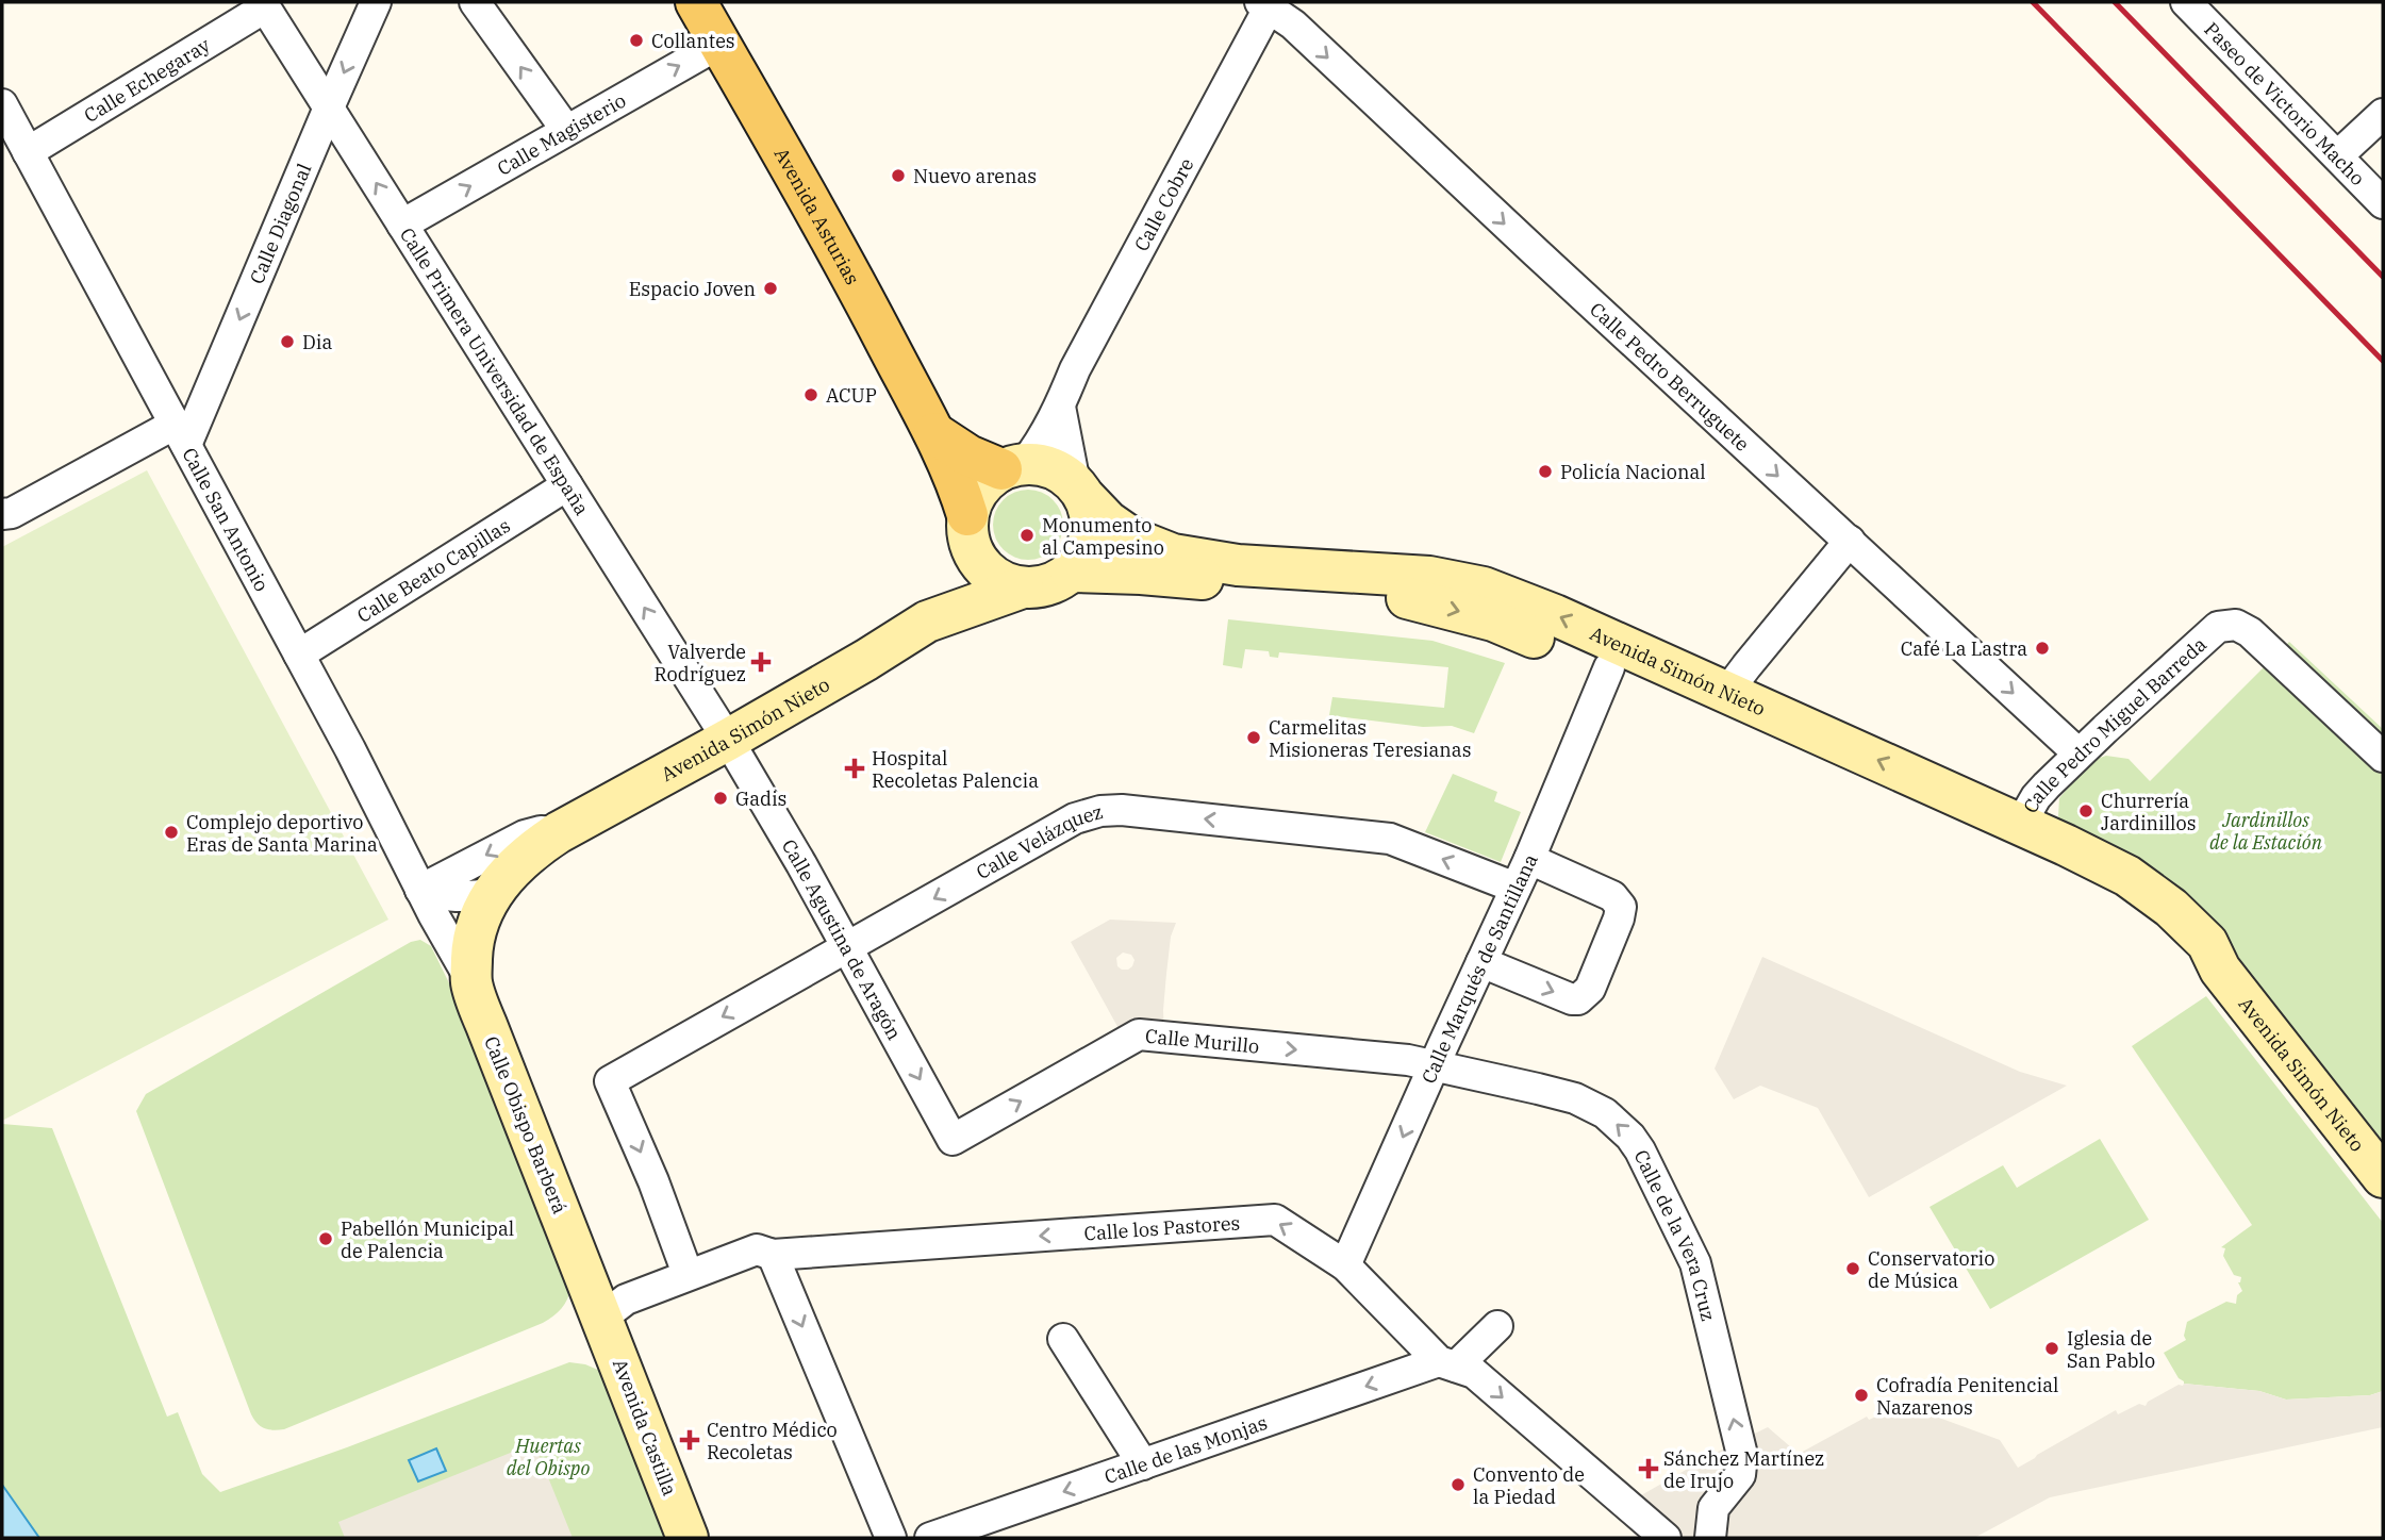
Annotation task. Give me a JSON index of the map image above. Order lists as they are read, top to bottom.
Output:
{
  "streets": {
    "main road": [
      "Avenida Asturias",
      "Avenida Simón Nieto",
      "Calle Obispo Barberá",
      "Avenida Castilla"
    ],
    "street": [
      "Calle Echegaray",
      "Paseo de Victorio Macho",
      "Calle Magisterio",
      "Calle Cobre",
      "Calle Diagonal",
      "Calle Primera Universidad de España",
      "Calle Pedro Berruguete",
      "Calle San Antonio",
      "Calle Beato Capillas",
      "Calle Pedro Miguel Barreda",
      "Calle Velázquez",
      "Calle Agustina de Aragón",
      "Calle Marqués de Santillana",
      "Calle Murillo",
      "Calle los Pastores",
      "Calle de la Vera Cruz",
      "Calle de las Monjas"
    ]
  },
  "crossings": [
    ["Calle Echegaray", "Calle Primera Universidad de España"],
    ["Calle Echegaray", "Calle San Antonio"],
    ["Calle Magisterio", "Avenida Asturias"],
    ["Calle Magisterio", "Calle Primera Universidad de España"],
    ["Calle Cobre", "Avenida Asturias"],
    ["Calle Cobre", "Calle Pedro Berruguete"],
    ["Calle Cobre", "Avenida Simón Nieto"],
    ["Avenida Asturias", "Avenida Simón Nieto"],
    ["Calle Diagonal", "Calle Primera Universidad de España"],
    ["Calle Diagonal", "Calle San Antonio"],
    ["Calle Primera Universidad de España", "Calle Beato Capillas"],
    ["Calle Primera Universidad de España", "Avenida Simón Nieto"],
    ["Calle Primera Universidad de España", "Calle Agustina de Aragón"],
    ["Calle Pedro Berruguete", "Calle Pedro Miguel Barreda"],
    ["Calle San Antonio", "Calle Beato Capillas"],
    ["Calle San Antonio", "Avenida Simón Nieto"],
    ["Calle San Antonio", "Calle Obispo Barberá"],
    ["Avenida Simón Nieto", "Calle Pedro Miguel Barreda"],
    ["Avenida Simón Nieto", "Calle Agustina de Aragón"],
    ["Avenida Simón Nieto", "Calle Marqués de Santillana"],
    ["Avenida Simón Nieto", "Calle Obispo Barberá"],
    ["Calle Velázquez", "Calle Agustina de Aragón"],
    ["Calle Velázquez", "Calle Marqués de Santillana"],
    ["Calle Velázquez", "Calle los Pastores"],
    ["Calle Agustina de Aragón", "Calle Murillo"],
    ["Calle Marqués de Santillana", "Calle Murillo"],
    ["Calle Marqués de Santillana", "Calle los Pastores"],
    ["Calle Marqués de Santillana", "Calle de la Vera Cruz"],
    ["Calle Murillo", "Calle de la Vera Cruz"],
    ["Calle Obispo Barberá", "Calle los Pastores"],
    ["Calle Obispo Barberá", "Avenida Castilla"],
    ["Calle los Pastores", "Avenida Castilla"],
    ["Calle los Pastores", "Calle de las Monjas"]
  ],
  "one_way": [
    "Calle Magisterio",
    "Calle Diagonal",
    "Calle Pedro Berruguete",
    "Calle Agustina de Aragón",
    "Calle Murillo",
    "Calle de la Vera Cruz",
    "Calle de las Monjas"
  ],
  "parks": ["Jardinillos de la Estación", "Huertas del Obispo"],
  "places": {
    "other": [
      "Collantes",
      "Nuevo arenas",
      "Espacio Joven",
      "Dia",
      "ACUP",
      "Policía Nacional",
      "Monumento al Campesino",
      "Café La Lastra",
      "Carmelitas Misioneras Teresianas",
      "Gadis",
      "Churrería Jardinillos",
      "Complejo deportivo Eras de Santa Marina",
      "Pabellón Municipal de Palencia",
      "Conservatorio de Música",
      "Iglesia de San Pablo",
      "Cofradía Penitencial Nazarenos",
      "Convento de la Piedad"
    ],
    "health": [
      "Valverde Rodríguez",
      "Hospital Recoletas Palencia",
      "Centro Médico Recoletas",
      "Sánchez Martínez de Irujo"
    ]
  }
}
